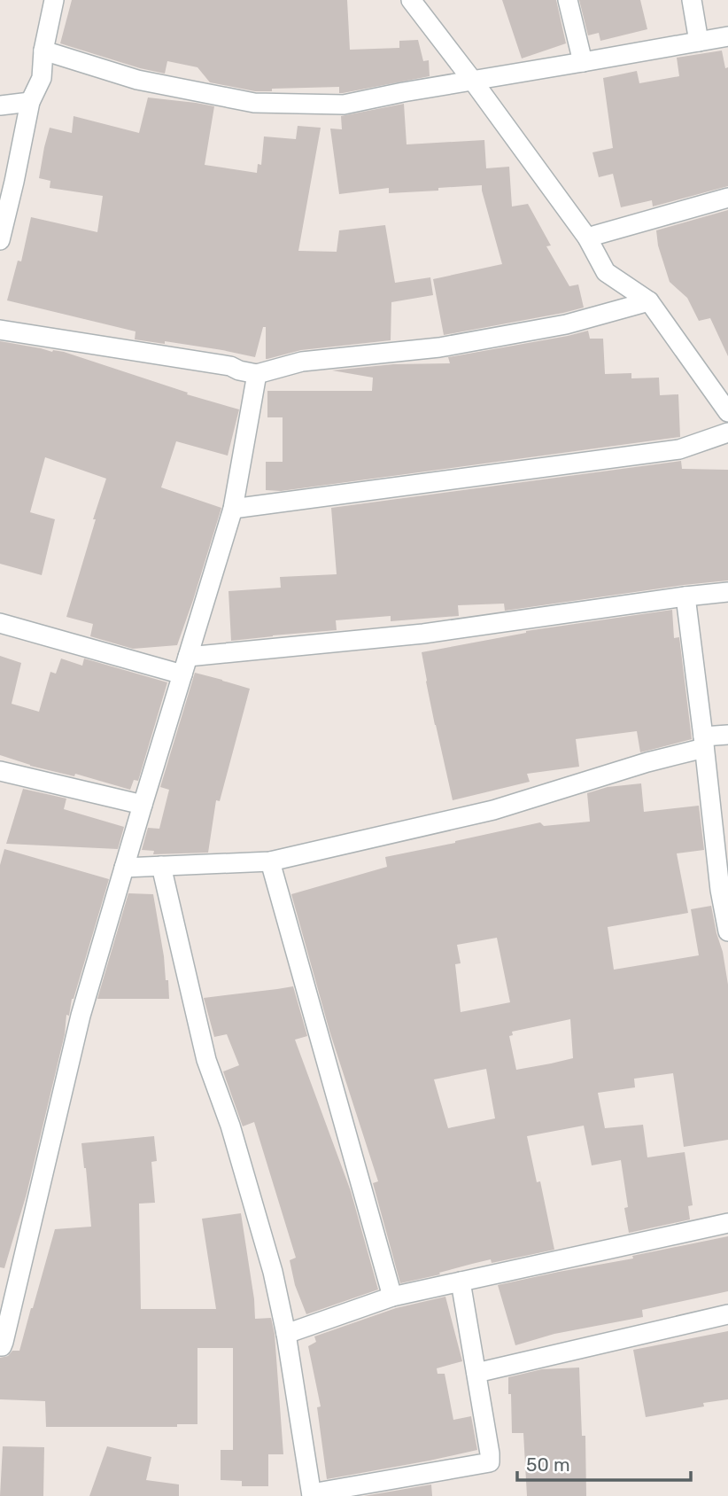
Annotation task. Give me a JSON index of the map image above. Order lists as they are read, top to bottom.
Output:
{
  "scale_bar": "50 m"
}
